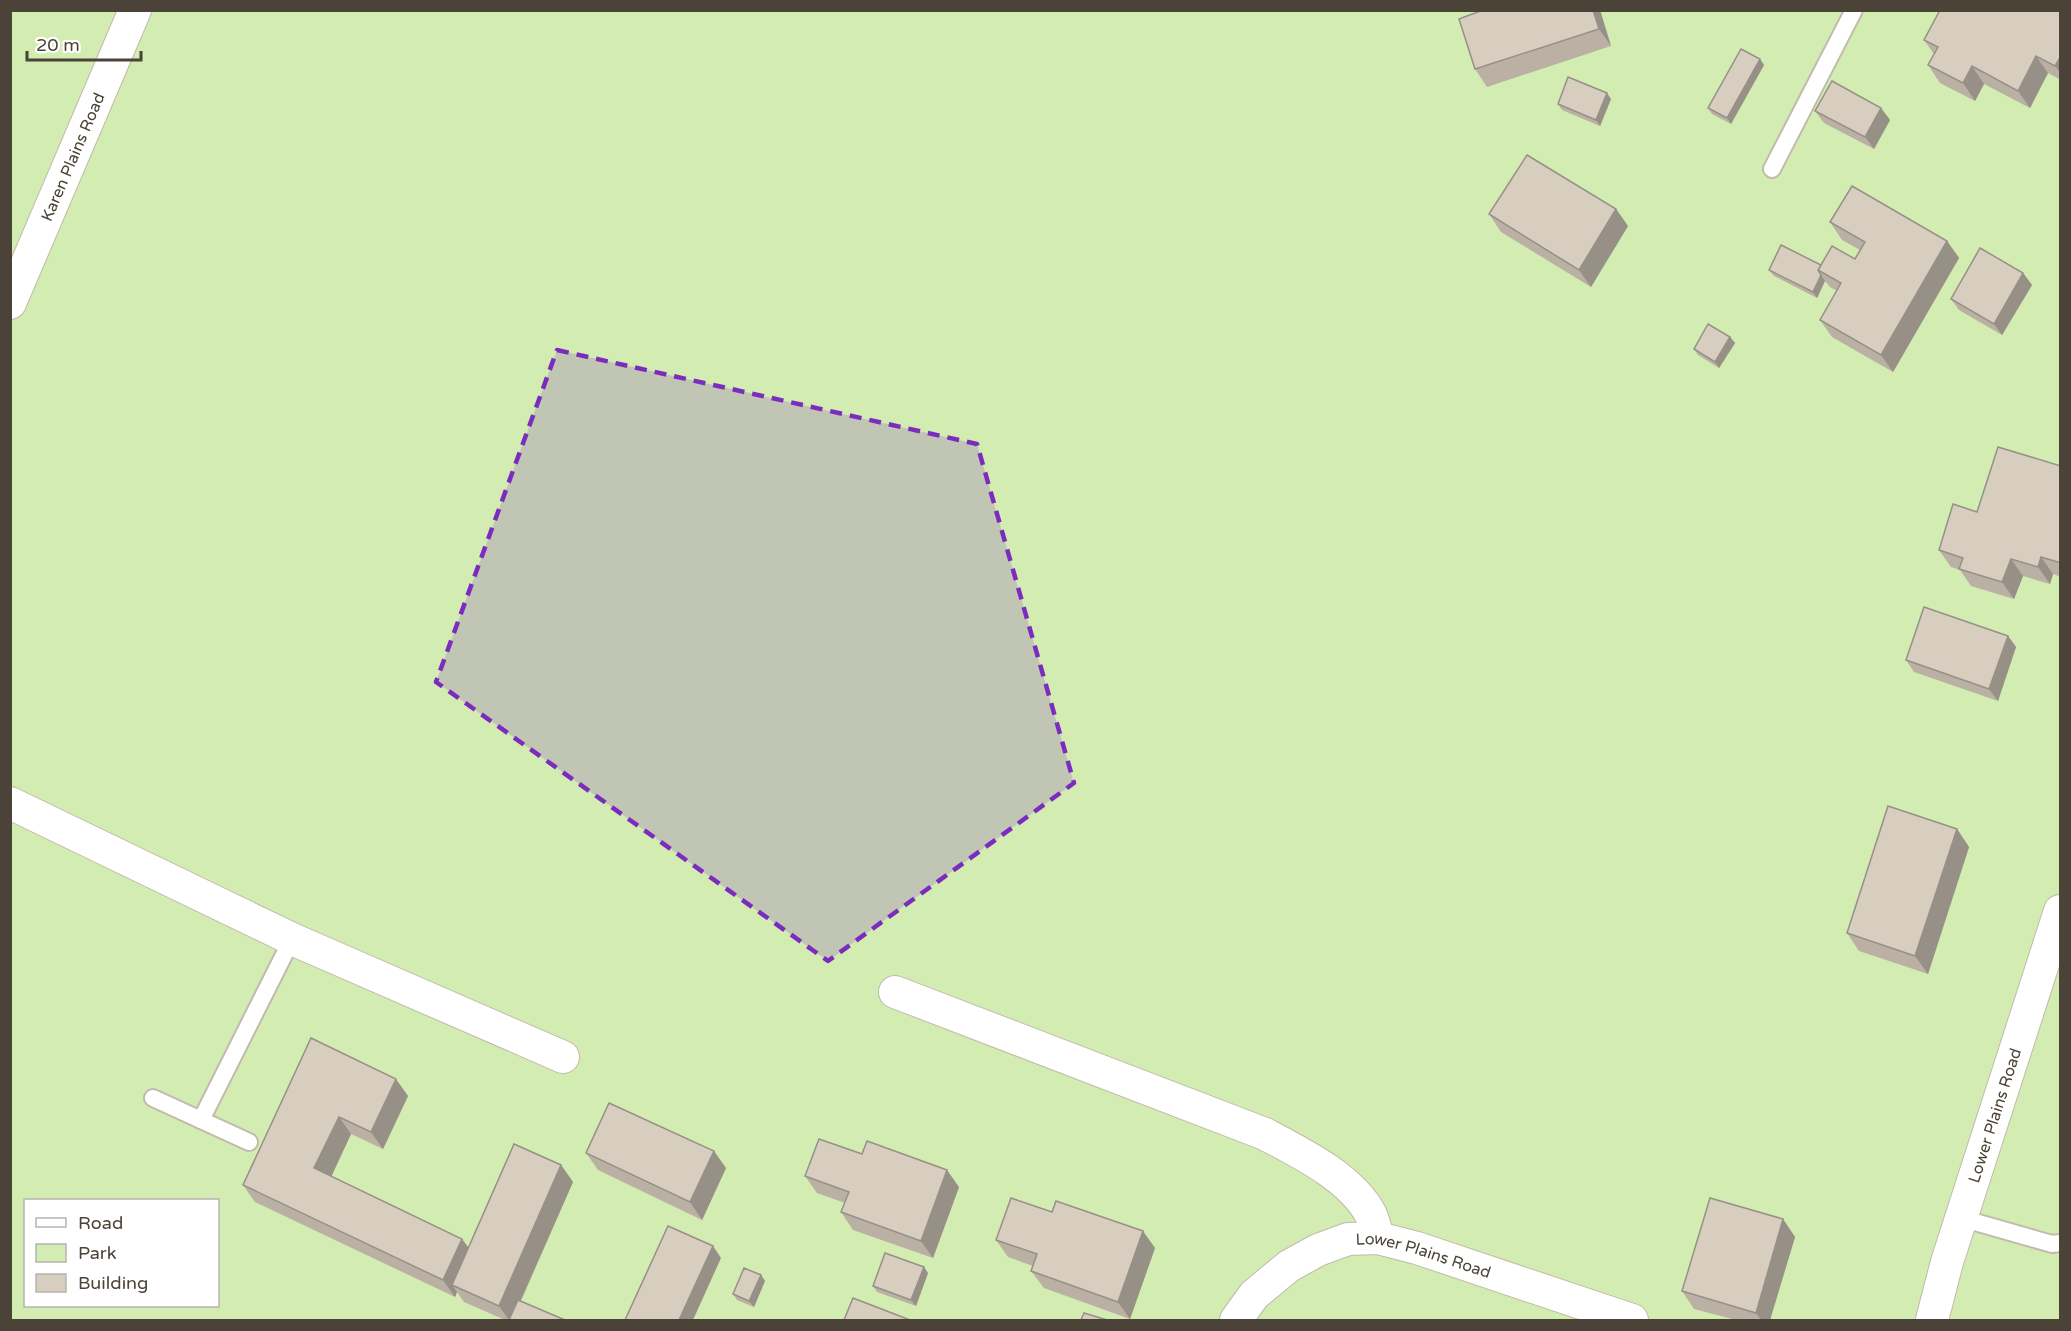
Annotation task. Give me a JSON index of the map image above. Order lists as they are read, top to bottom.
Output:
{
  "streets": {
    "street": ["Karen Plains Road", "Lower Plains Road"]
  },
  "legend": ["Road", "Park", "Building"],
  "scale_bar": "20 m"
}
